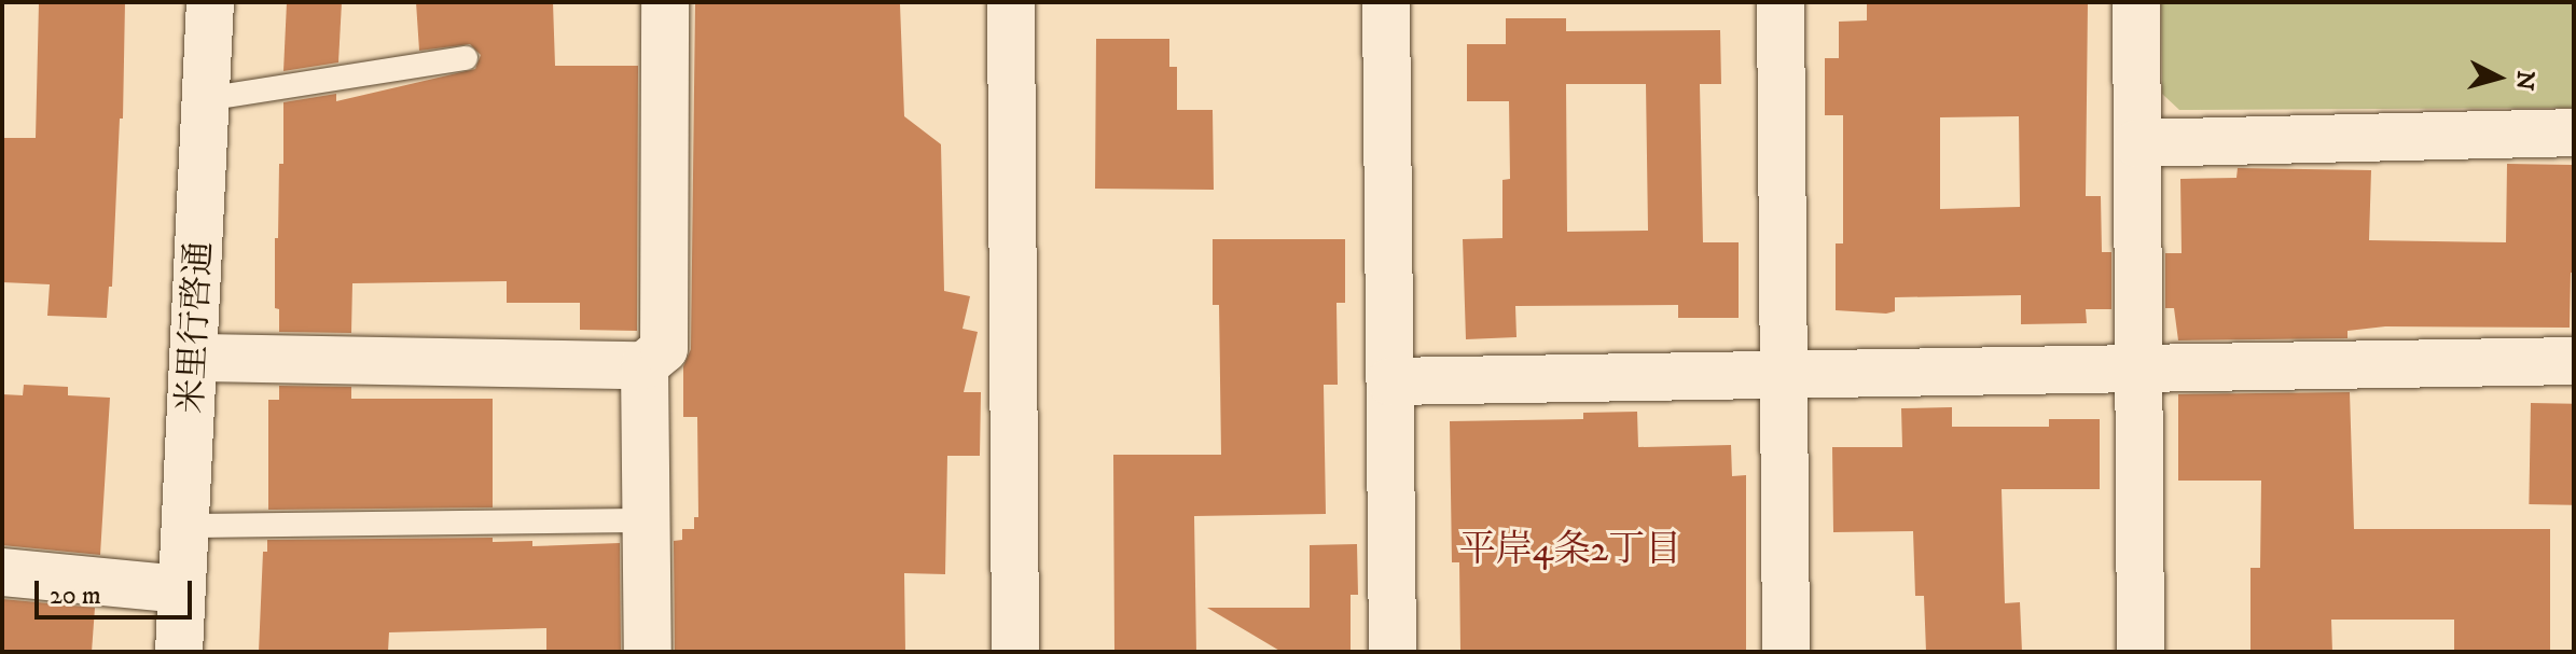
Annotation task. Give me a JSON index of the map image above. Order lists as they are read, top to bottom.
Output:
{
  "streets": {
    "street": ["米里行啓通"]
  },
  "districts": ["平岸4条2丁目"],
  "scale_bar": "20 m",
  "north": "right"
}
